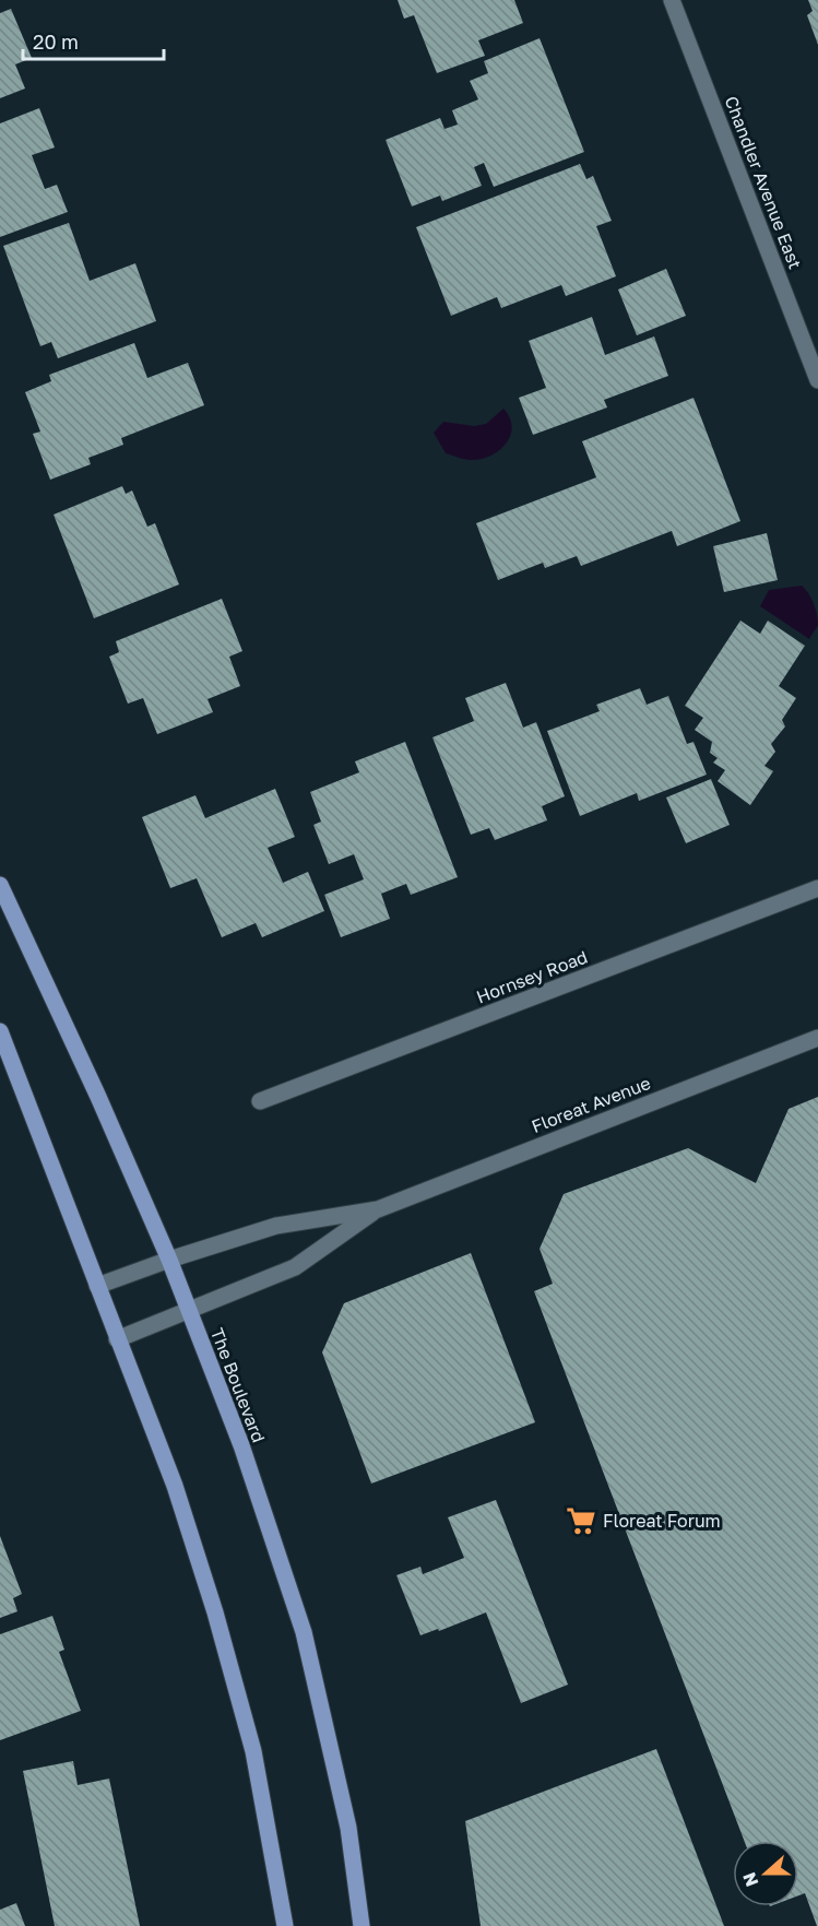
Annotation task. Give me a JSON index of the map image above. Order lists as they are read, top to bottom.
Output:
{
  "streets": {
    "main road": ["The Boulevard"],
    "street": ["Chandler Avenue East", "Hornsey Road", "Floreat Avenue"]
  },
  "crossings": [
    ["Floreat Avenue", "The Boulevard"]
  ],
  "places": {
    "supermarket": ["Floreat Forum"]
  },
  "scale_bar": "20 m",
  "north": "left"
}
